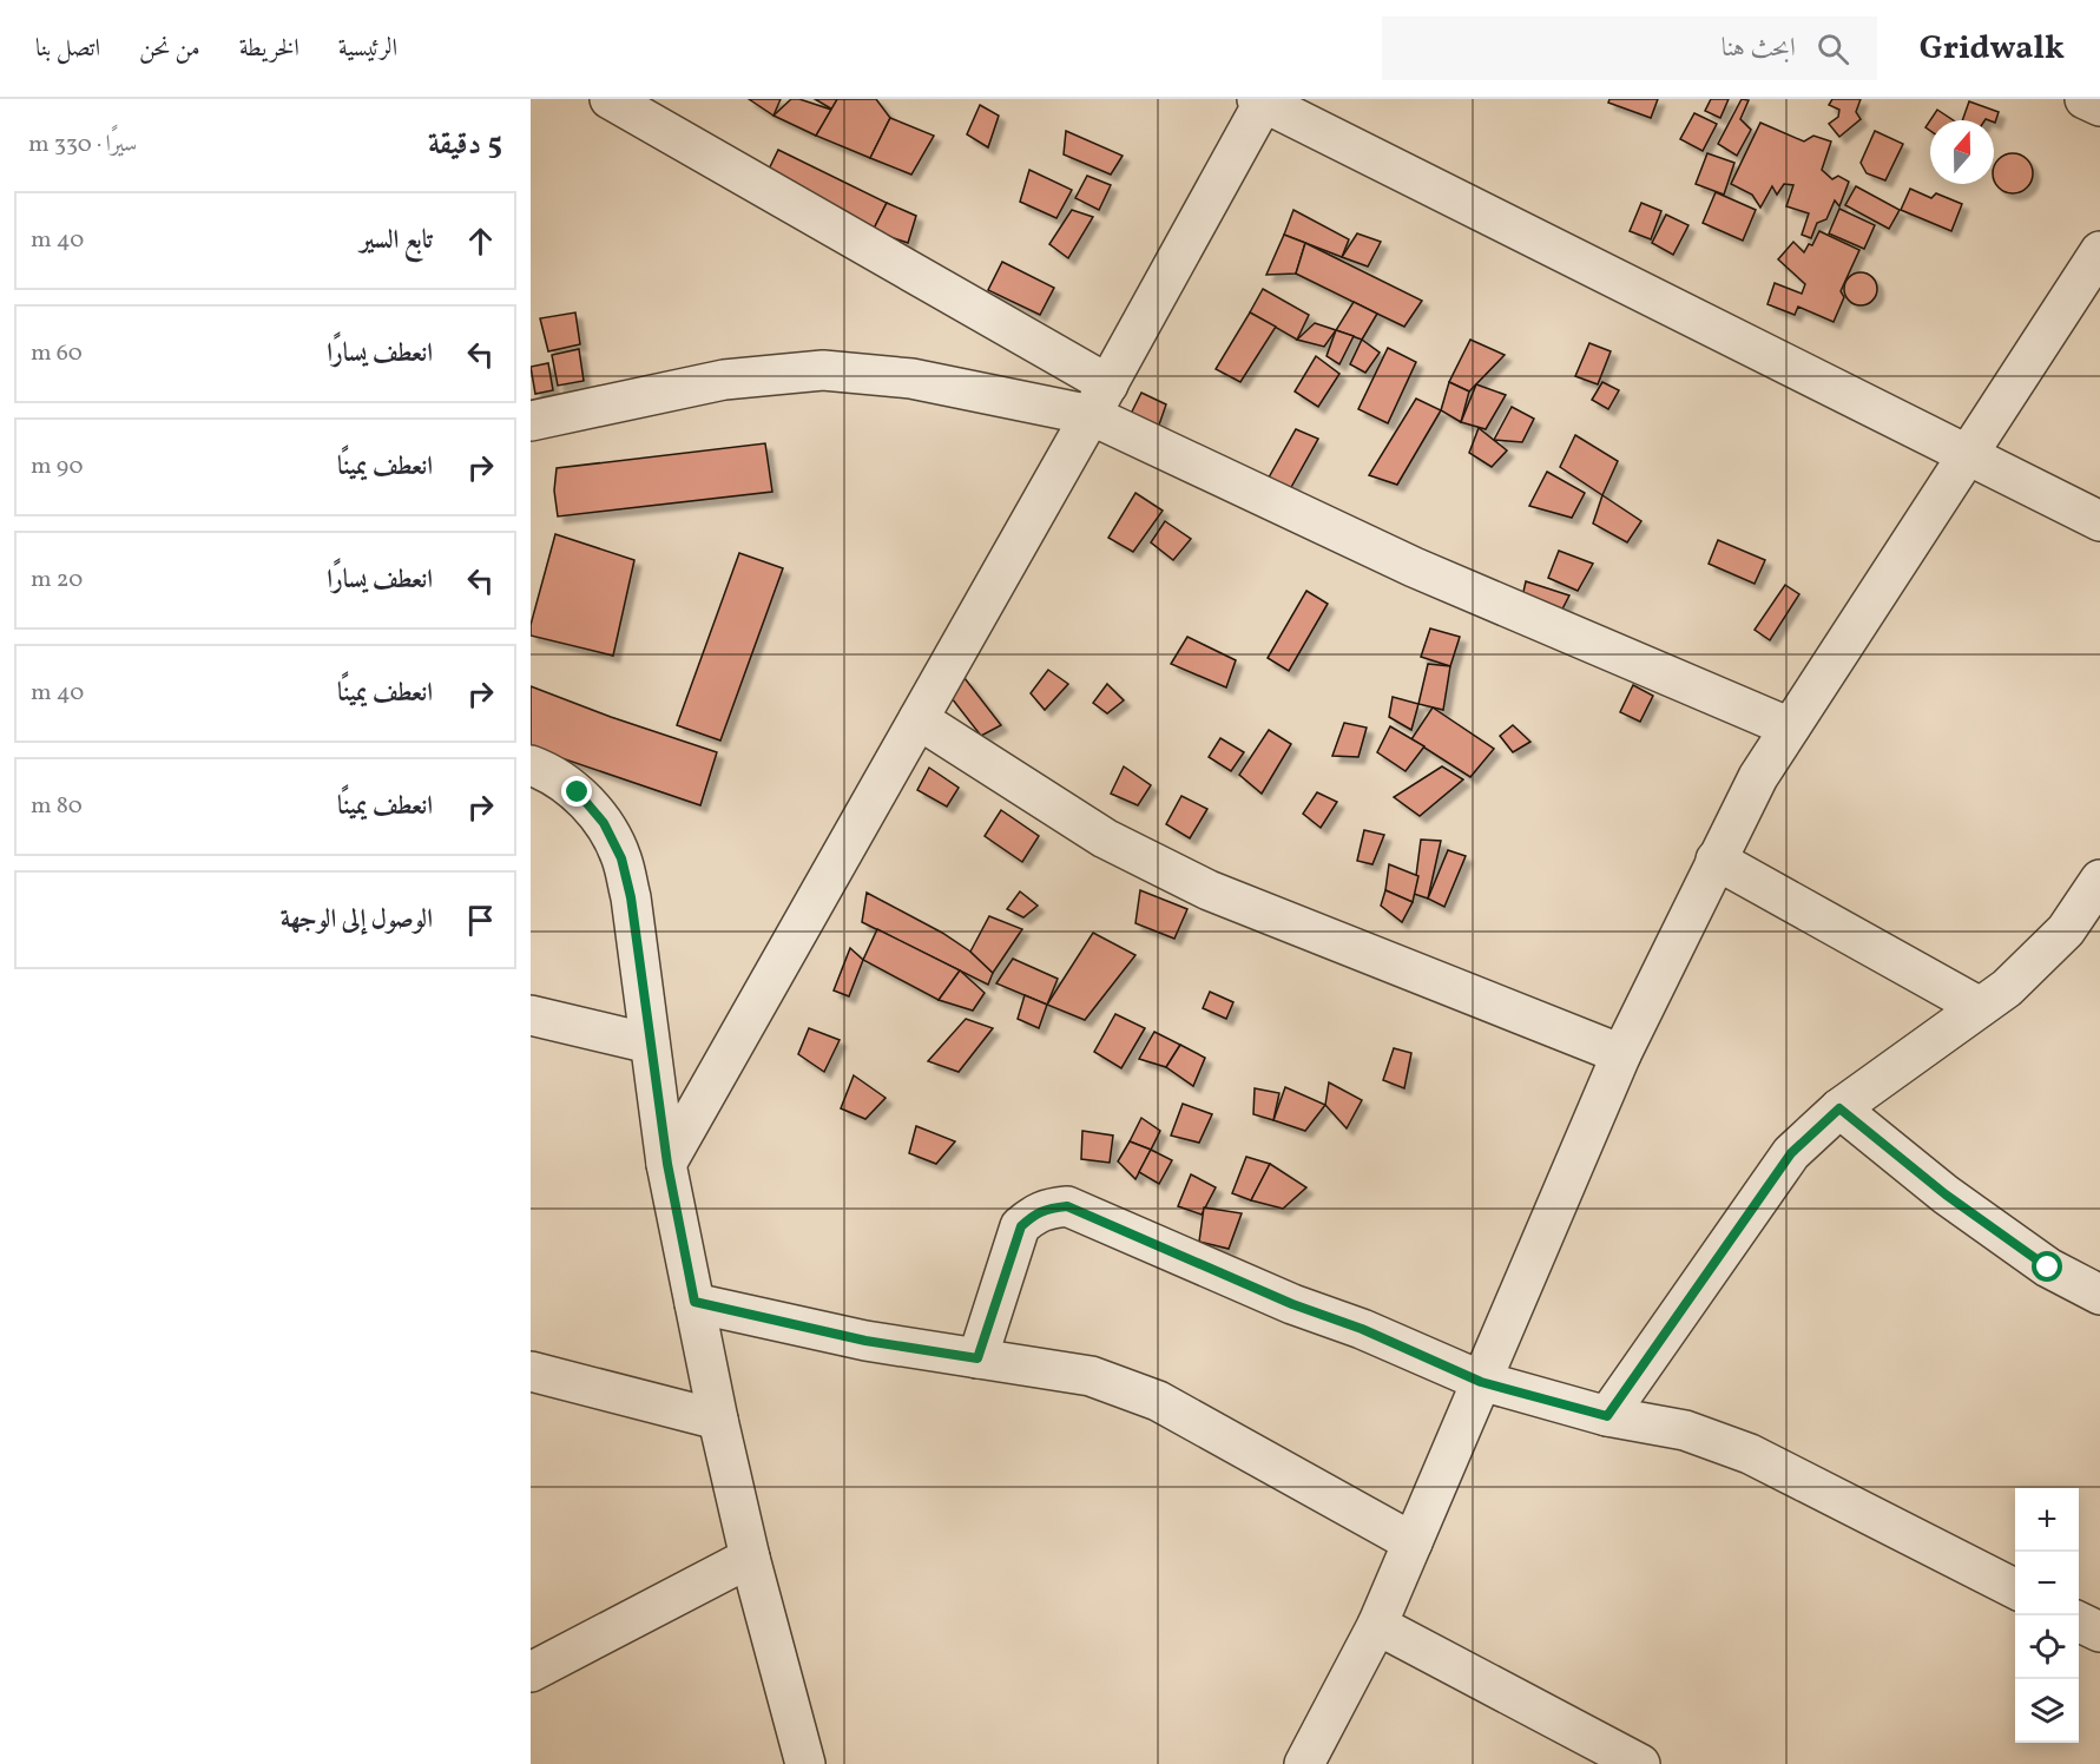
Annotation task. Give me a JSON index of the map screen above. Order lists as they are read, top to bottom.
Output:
{
  "north": "top",
  "page": {
    "header": "Gridwalk",
    "search": "ابحث هنا",
    "nav": [
      "الرئيسية",
      "الخريطة",
      "من نحن",
      "اتصل بنا"
    ],
    "heading": ["5 دقيقة", "سيرًا · 330 m"],
    "list": [
      ["تابع السير", "40 m"],
      ["انعطف يسارًا", "60 m"],
      ["انعطف يمينًا", "90 m"],
      ["انعطف يسارًا", "20 m"],
      ["انعطف يمينًا", "40 m"],
      ["انعطف يمينًا", "80 m"],
      "الوصول إلى الوجهة"
    ],
    "map_buttons": ["+", "−"]
  }
}
